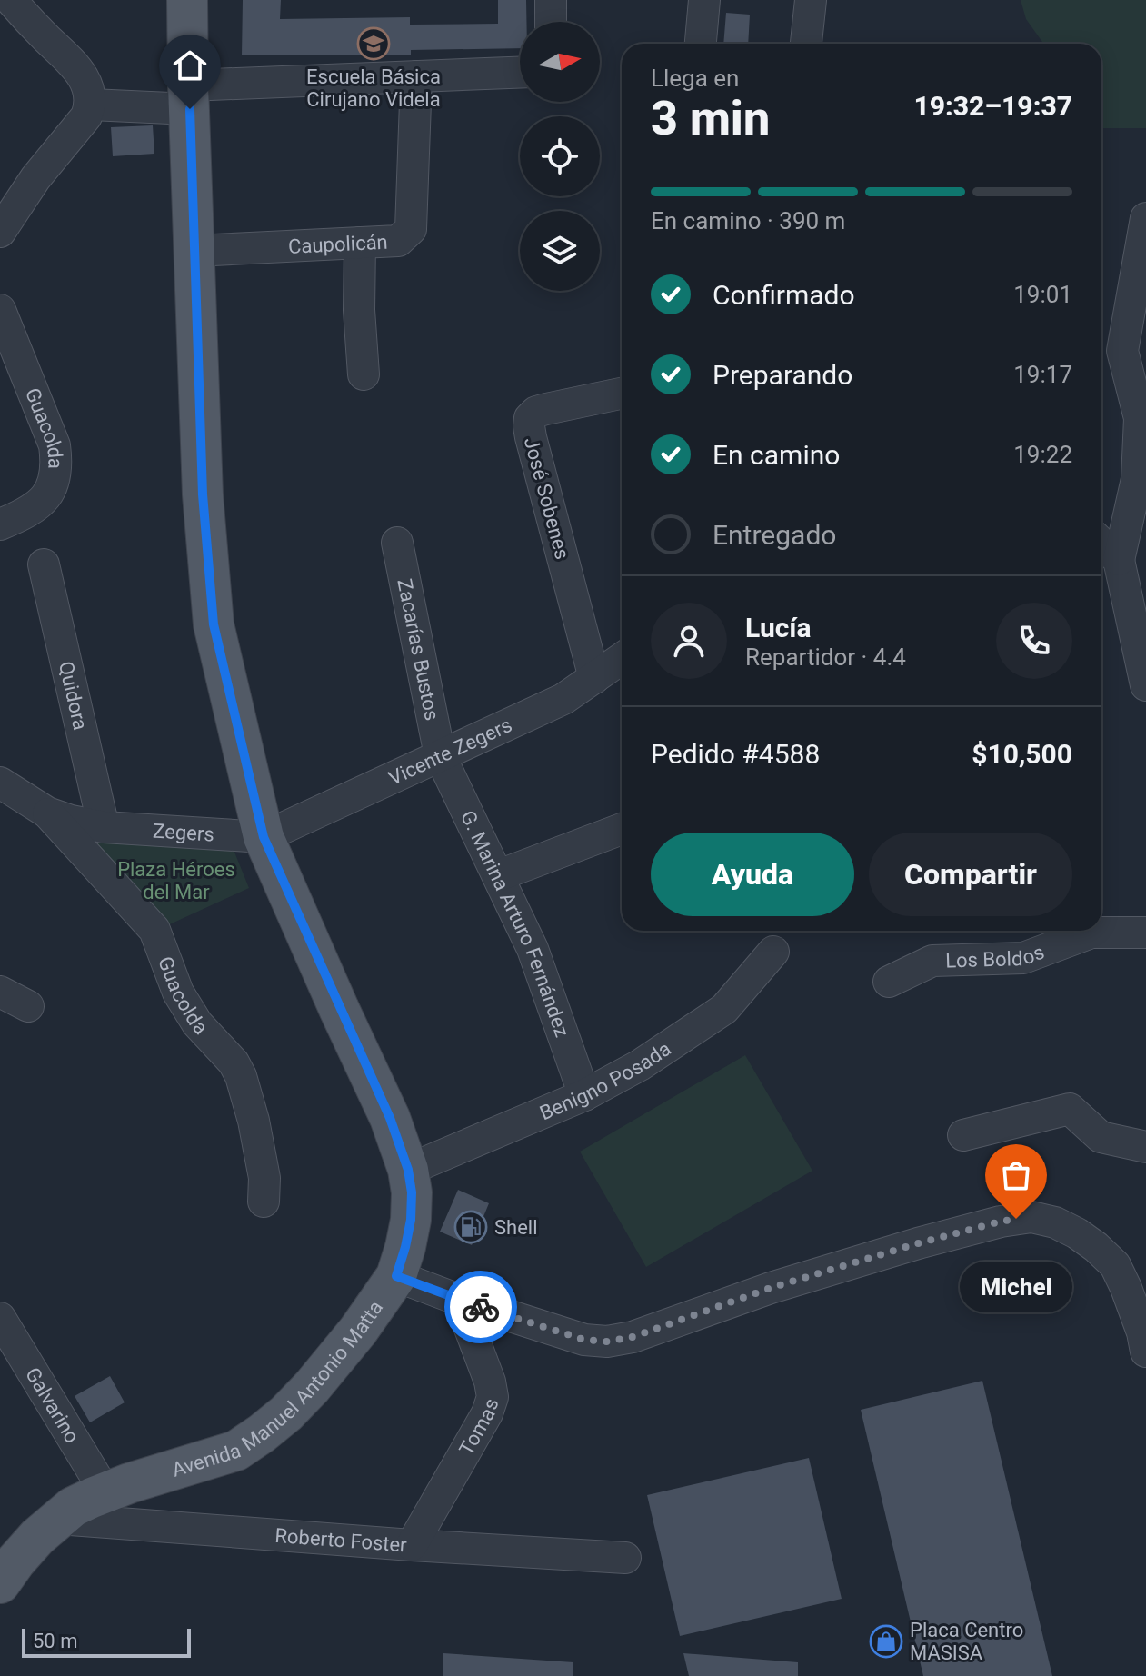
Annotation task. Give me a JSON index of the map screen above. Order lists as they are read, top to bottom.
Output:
{
  "streets": {
    "main road": ["Avenida Manuel Antonio Matta"],
    "street": [
      "Caupolicán",
      "Guacolda",
      "José Sobenes",
      "Zacarías Bustos",
      "Quidora",
      "Vicente Zegers",
      "Zegers",
      "G. Marina Arturo Fernández",
      "Los Boldos",
      "Benigno Posada",
      "Galvarino",
      "Tomas",
      "Roberto Foster"
    ]
  },
  "crossings": [
    ["Caupolicán", "Avenida Manuel Antonio Matta"],
    ["Guacolda", "Quidora"],
    ["Guacolda", "Zegers"],
    ["José Sobenes", "Vicente Zegers"],
    ["Zacarías Bustos", "Vicente Zegers"],
    ["Zacarías Bustos", "G. Marina Arturo Fernández"],
    ["Quidora", "Zegers"],
    ["Vicente Zegers", "Zegers"],
    ["Vicente Zegers", "G. Marina Arturo Fernández"],
    ["Vicente Zegers", "Avenida Manuel Antonio Matta"],
    ["Zegers", "Avenida Manuel Antonio Matta"],
    ["G. Marina Arturo Fernández", "Benigno Posada"],
    ["Benigno Posada", "Avenida Manuel Antonio Matta"],
    ["Avenida Manuel Antonio Matta", "Galvarino"],
    ["Avenida Manuel Antonio Matta", "Roberto Foster"],
    ["Tomas", "Roberto Foster"]
  ],
  "parks": ["Plaza Héroes del Mar"],
  "places": {
    "school or university": ["Escuela Básica Cirujano Videla"],
    "other": ["Michel"],
    "fuel station": ["Shell"],
    "shop": ["Placa Centro MASISA"]
  },
  "scale_bar": "50 m",
  "north": "right",
  "page": {
    "heading": ["3 min", "Llega en", "19:32–19:37"],
    "panel": [
      "Lucía",
      "Repartidor · 4.4",
      "Pedido #4588",
      "$10,500"
    ],
    "bar": "En camino · 390 m",
    "list": [
      ["Confirmado", "19:01"],
      ["Preparando", "19:17"],
      ["En camino", "19:22"],
      "Entregado"
    ],
    "buttons": ["Ayuda", "Compartir"],
    "bubble": "Michel",
    "scale": "50 m"
  }
}
